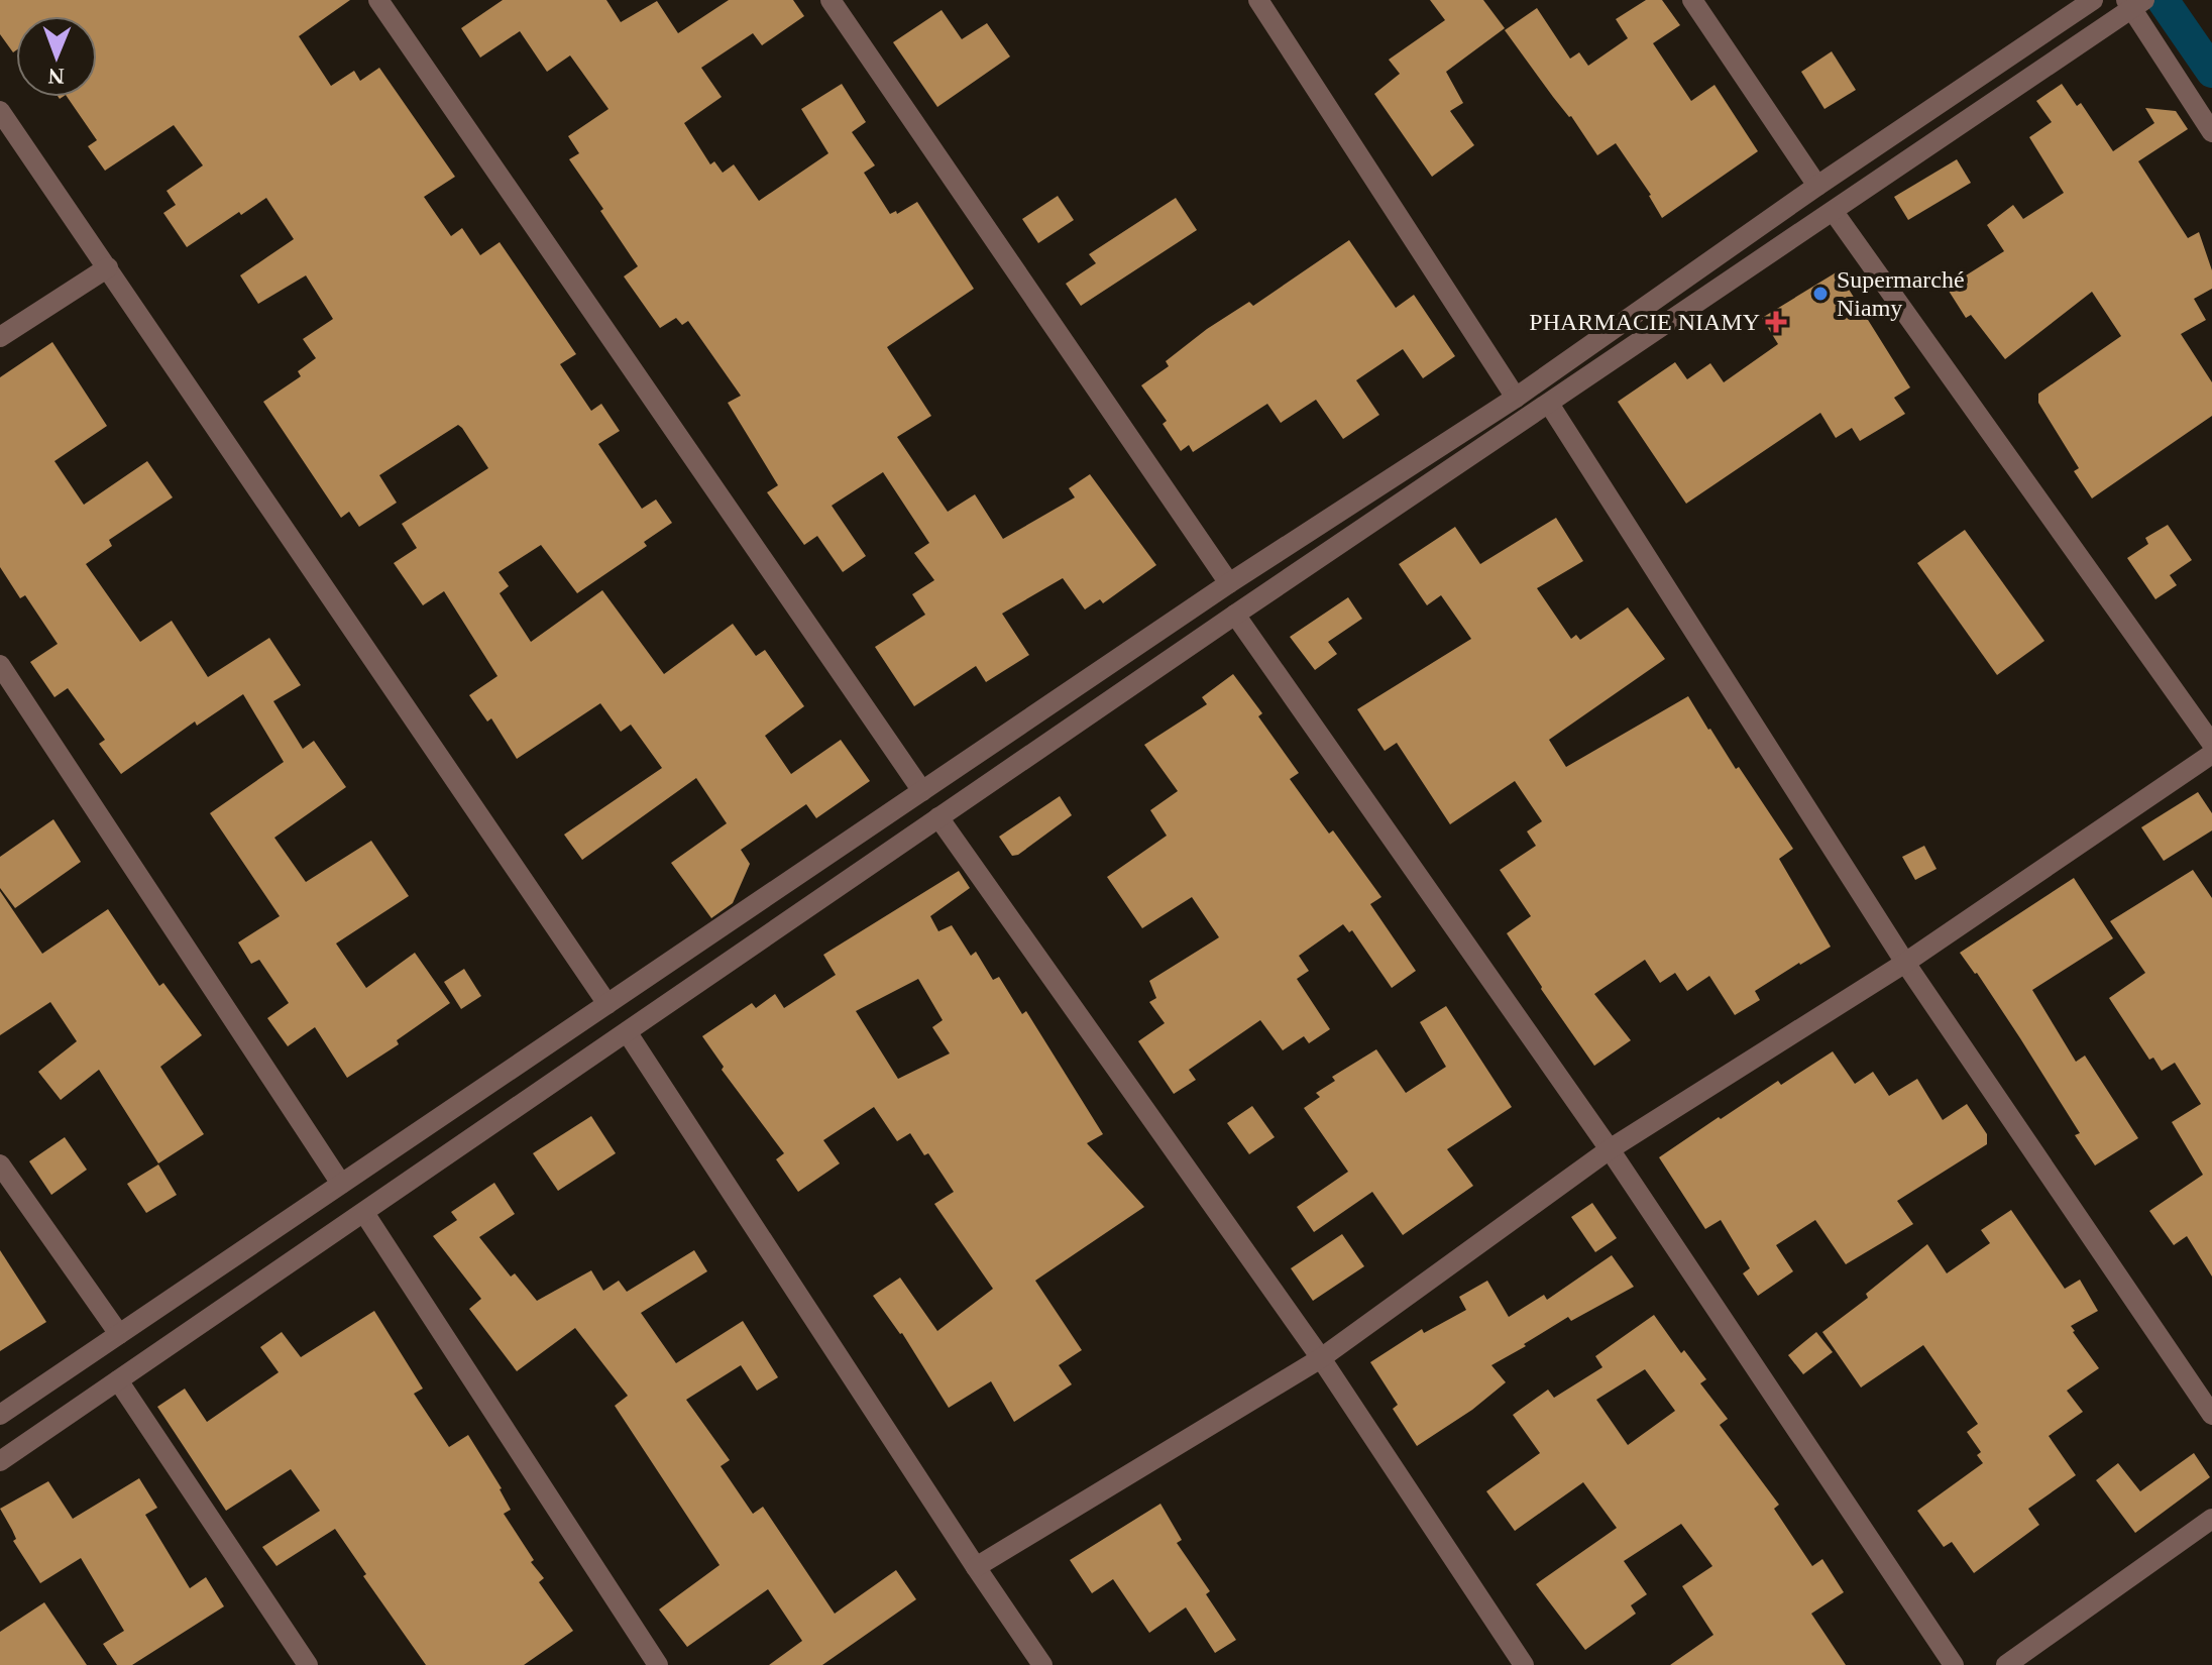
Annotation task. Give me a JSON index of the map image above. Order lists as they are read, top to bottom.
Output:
{
  "places": {
    "other": ["Supermarché Niamy"],
    "health": ["PHARMACIE NIAMY"]
  },
  "north": "bottom"
}
